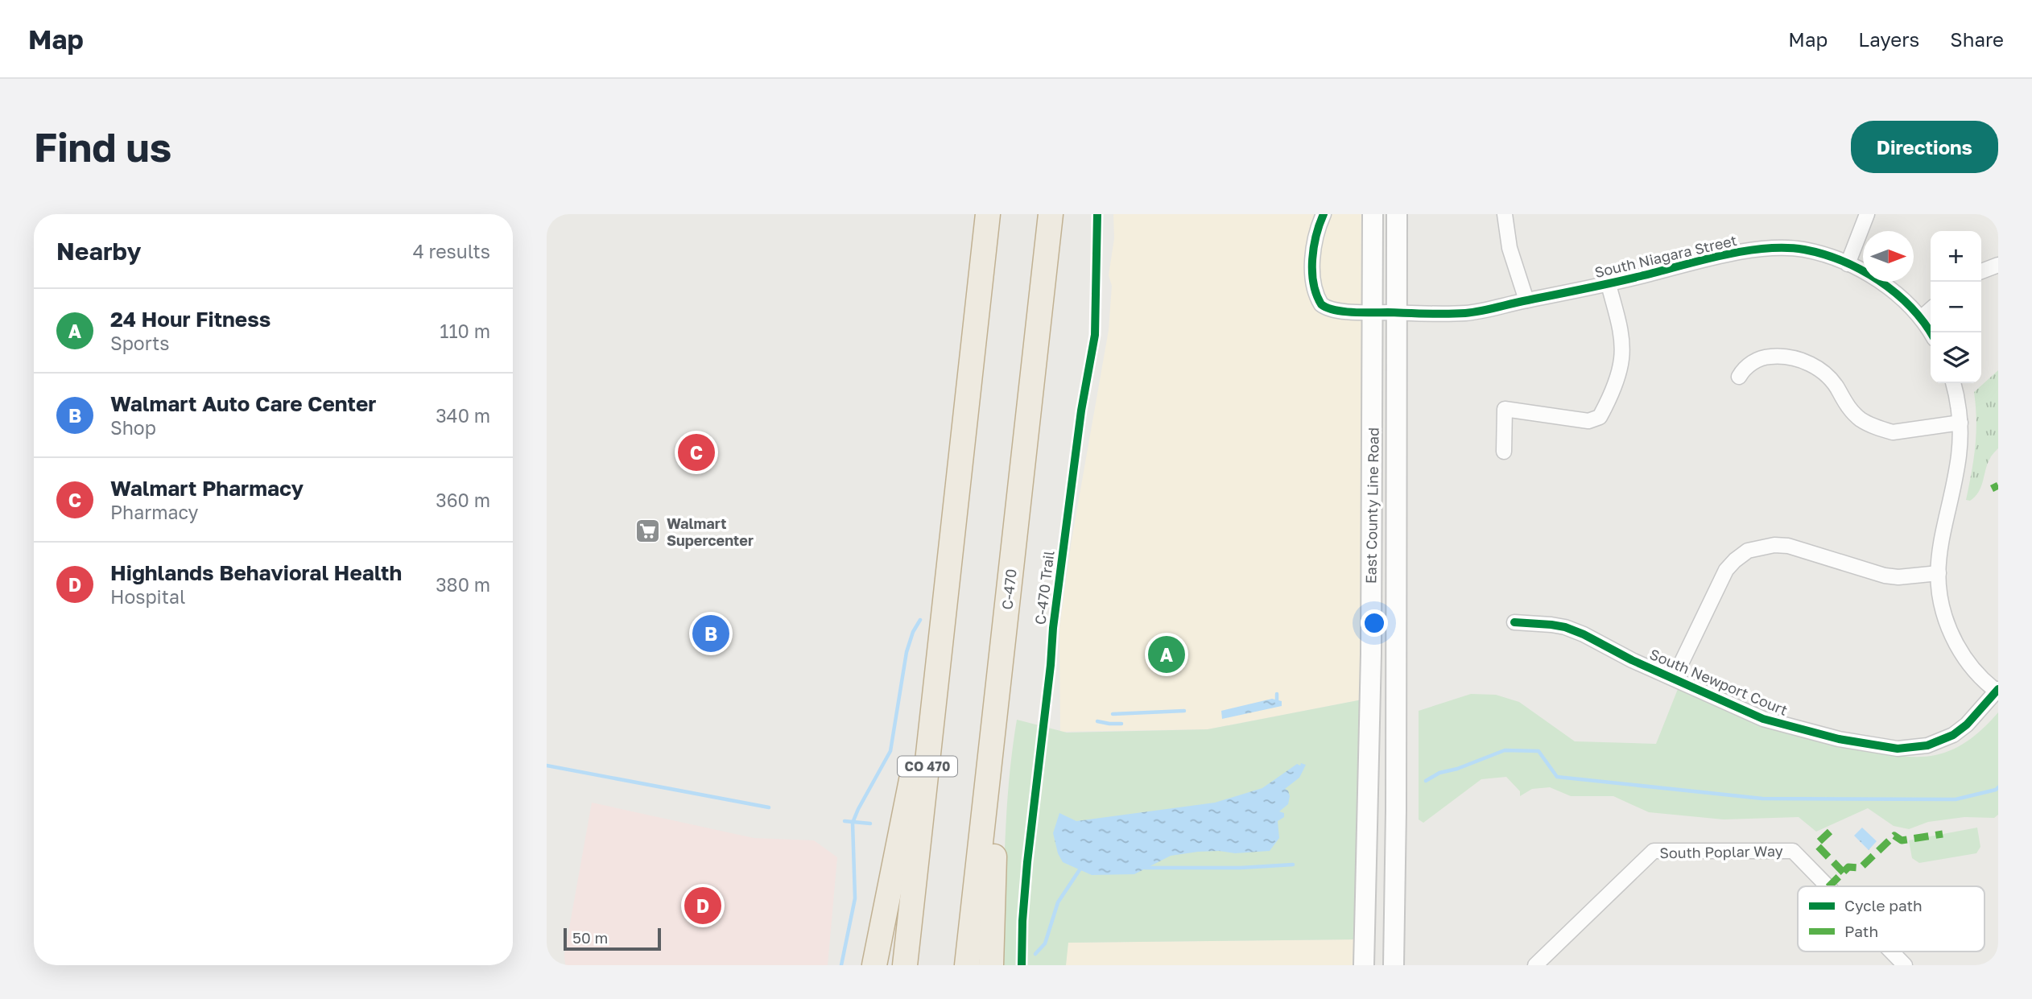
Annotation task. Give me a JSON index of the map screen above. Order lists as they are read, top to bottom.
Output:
{
  "streets": {
    "highway": ["C-470", "CO 470"],
    "main road": ["East County Line Road"],
    "street": ["South Niagara Street", "South Newport Court", "South Poplar Way"],
    "cycle path": ["C-470 Trail"]
  },
  "crossings": [
    ["South Niagara Street", "East County Line Road"]
  ],
  "places": {
    "supermarket": ["Walmart Supercenter"]
  },
  "legend": ["Cycle path", "Path"],
  "scale_bar": "50 m",
  "north": "right",
  "page": {
    "header": "Map",
    "nav": ["Map", "Layers", "Share"],
    "buttons": "Directions",
    "title": "Find us",
    "heading": ["Nearby", "4 results"],
    "map_buttons": ["+", "−"],
    "list": [
      {
        "mark": "A",
        "name": "24 Hour Fitness",
        "note": "Sports",
        "value": "110 m"
      },
      {
        "mark": "B",
        "name": "Walmart Auto Care Center",
        "note": "Shop",
        "value": "340 m"
      },
      {
        "mark": "C",
        "name": "Walmart Pharmacy",
        "note": "Pharmacy",
        "value": "360 m"
      },
      {
        "mark": "D",
        "name": "Highlands Behavioral Health",
        "note": "Hospital",
        "value": "380 m"
      }
    ],
    "pins": [
      "C",
      "B",
      "A",
      "D"
    ],
    "scale": "50 m"
  }
}
